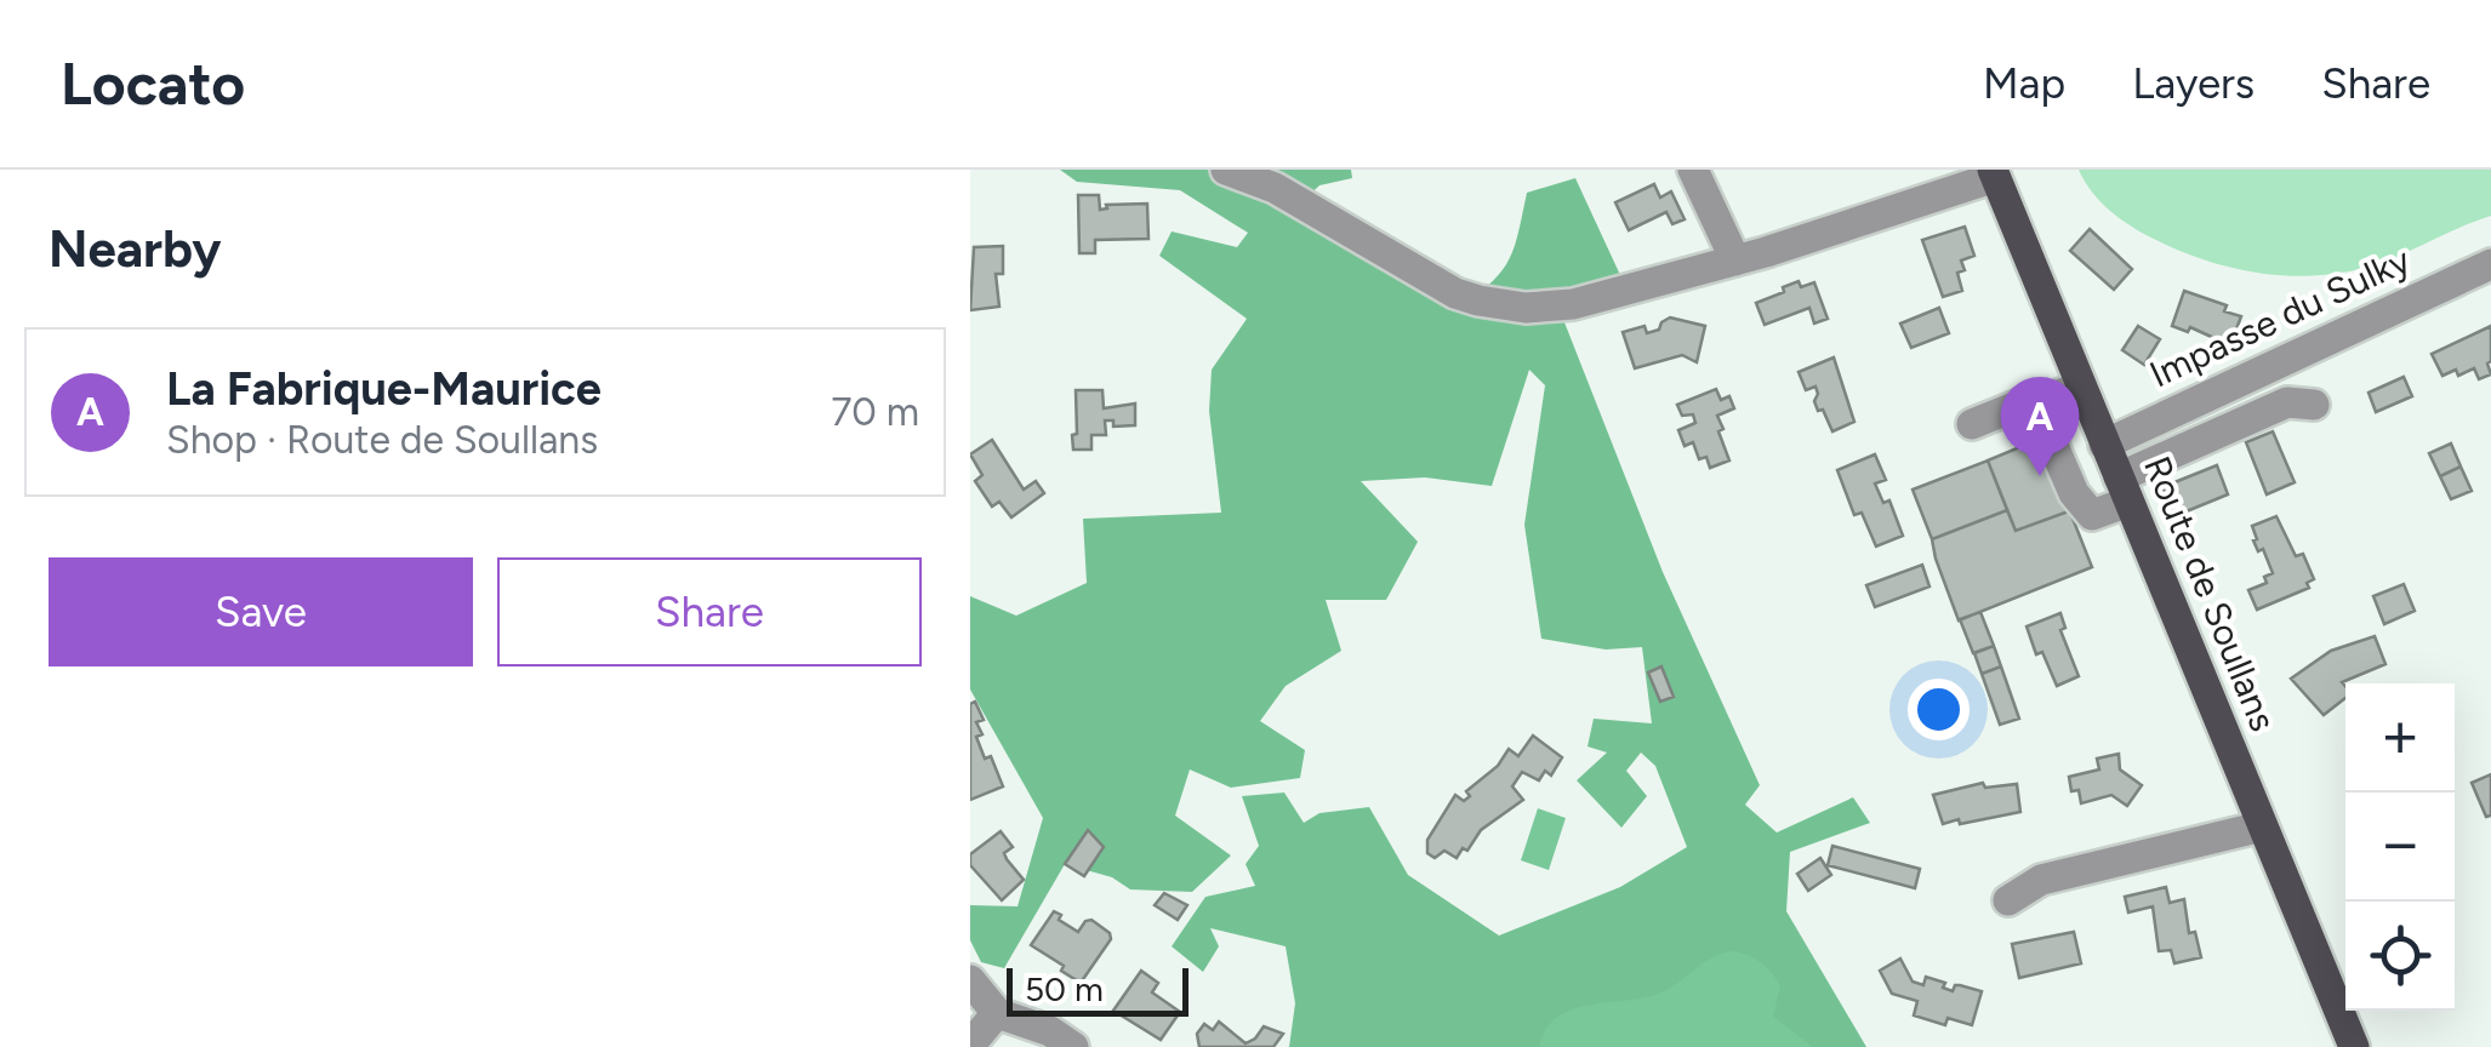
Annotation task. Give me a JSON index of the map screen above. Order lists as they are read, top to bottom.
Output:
{
  "streets": {
    "main road": ["Route de Soullans"],
    "street": ["Impasse du Sulky"]
  },
  "crossings": [
    ["Impasse du Sulky", "Route de Soullans"]
  ],
  "scale_bar": "50 m",
  "page": {
    "header": "Locato",
    "nav": ["Map", "Layers", "Share"],
    "heading": "Nearby",
    "list": [
      {
        "mark": "A",
        "name": "La Fabrique-Maurice",
        "note": "Shop · Route de Soullans",
        "value": "70 m"
      }
    ],
    "pins": "A",
    "buttons": ["Save", "Share"],
    "map_buttons": ["+", "−"],
    "scale": "50 m"
  }
}
